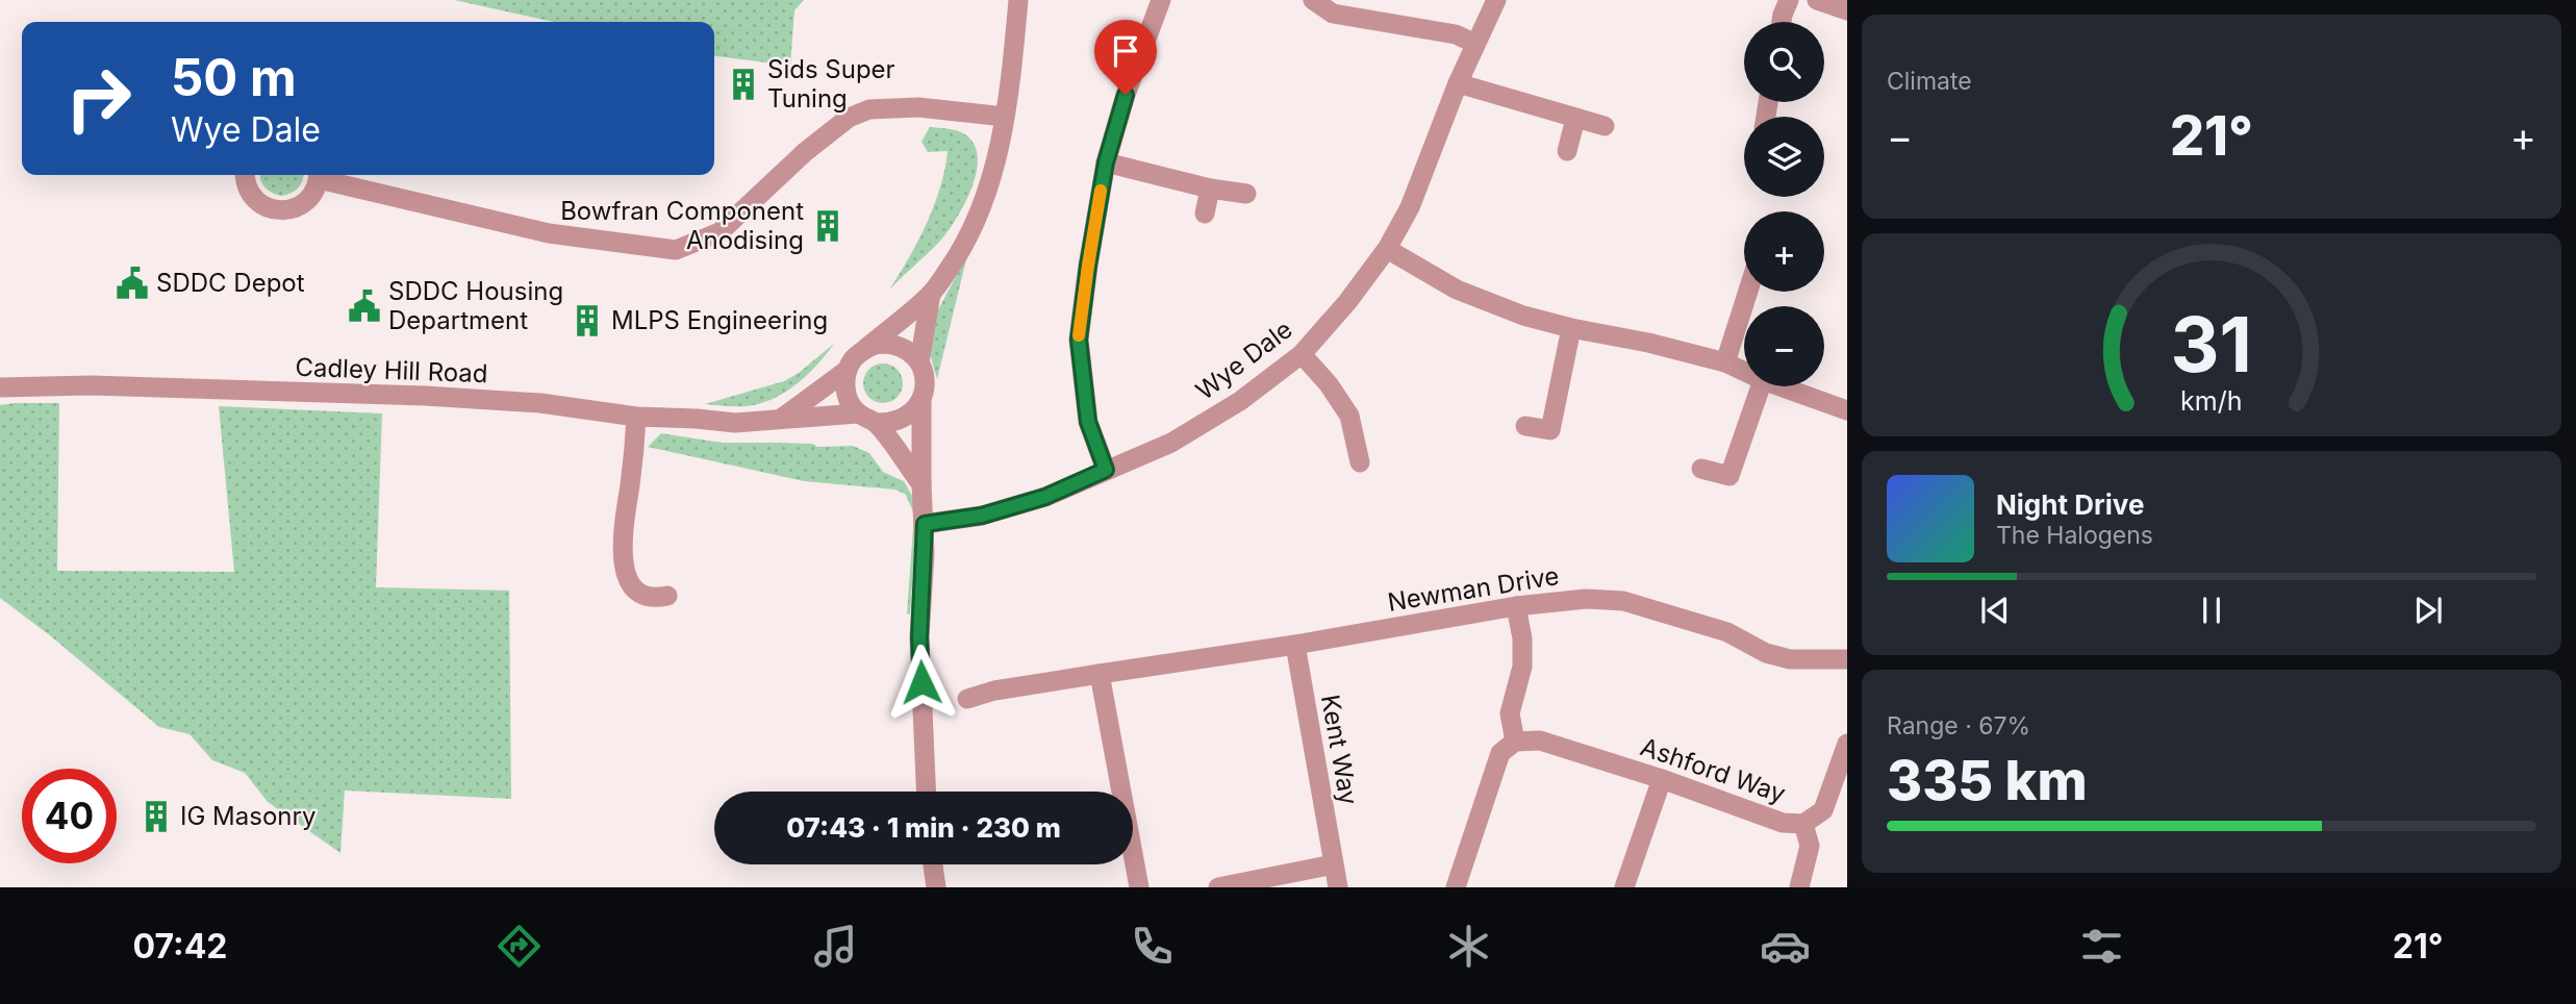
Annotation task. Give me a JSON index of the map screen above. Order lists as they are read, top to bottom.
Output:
{
  "streets": {
    "street": [
      "Wye Dale",
      "Cadley Hill Road",
      "Newman Drive",
      "Kent Way",
      "Ashford Way"
    ]
  },
  "crossings": [
    ["Newman Drive", "Kent Way"]
  ],
  "places": {
    "building": [
      "Sids Super Tuning",
      "Bowfran Component Anodising",
      "MLPS Engineering",
      "IG Masonry"
    ],
    "public building": ["SDDC Depot", "SDDC Housing Department"]
  },
  "page": {
    "tile": [
      "Climate",
      ["Range · 67%", "335 km"]
    ],
    "map_buttons": ["+", "−"],
    "turn": ["50 m", "Wye Dale"],
    "heat": ["−", "21°", "+"],
    "song": ["Night Drive", "The Halogens"],
    "limit": "40",
    "trip": "07:43 · 1 min · 230 m",
    "tabs": ["07:42", "21°"],
    "gauge": ["31", "km/h"]
  }
}
